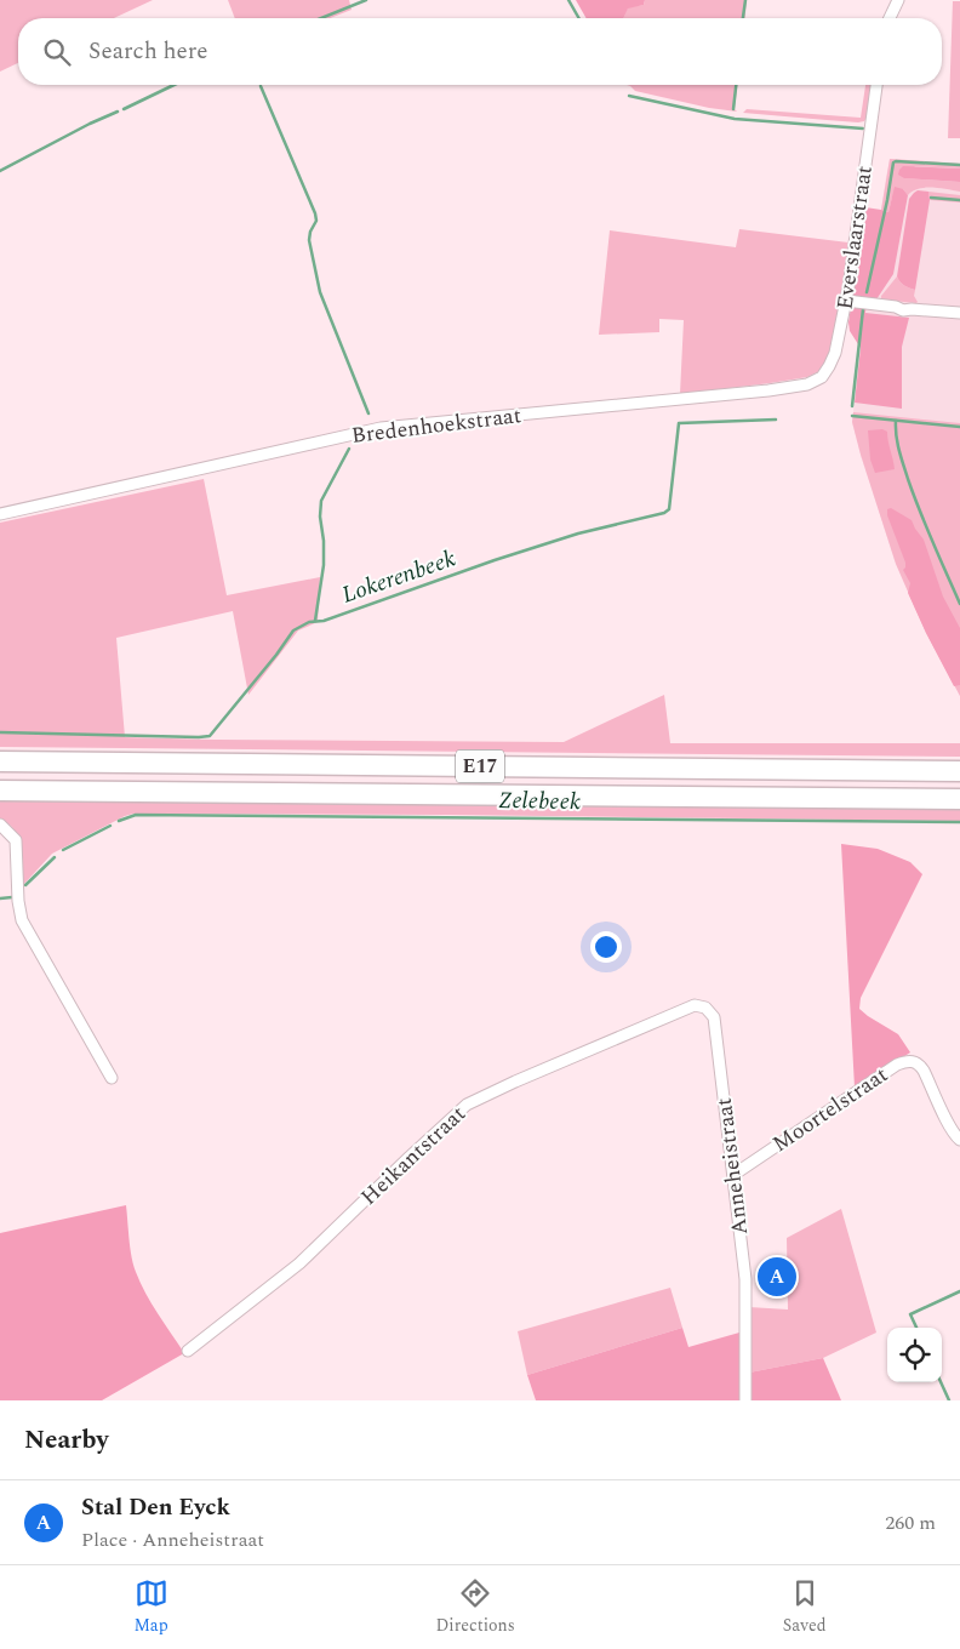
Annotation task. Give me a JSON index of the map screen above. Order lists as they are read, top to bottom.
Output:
{
  "streets": {
    "highway": ["E17"],
    "street": [
      "Everslaarstraat",
      "Bredenhoekstraat",
      "Moortelstraat",
      "Heikantstraat",
      "Anneheistraat"
    ]
  },
  "crossings": [
    ["Everslaarstraat", "Bredenhoekstraat"],
    ["Moortelstraat", "Anneheistraat"],
    ["Heikantstraat", "Anneheistraat"]
  ],
  "water": ["Lokerenbeek", "Zelebeek"],
  "page": {
    "search": "Search here",
    "pins": "A",
    "heading": "Nearby",
    "list": [
      {
        "mark": "A",
        "name": "Stal Den Eyck",
        "note": "Place · Anneheistraat",
        "value": "260 m"
      }
    ],
    "nav": ["Map", "Directions", "Saved"]
  }
}
